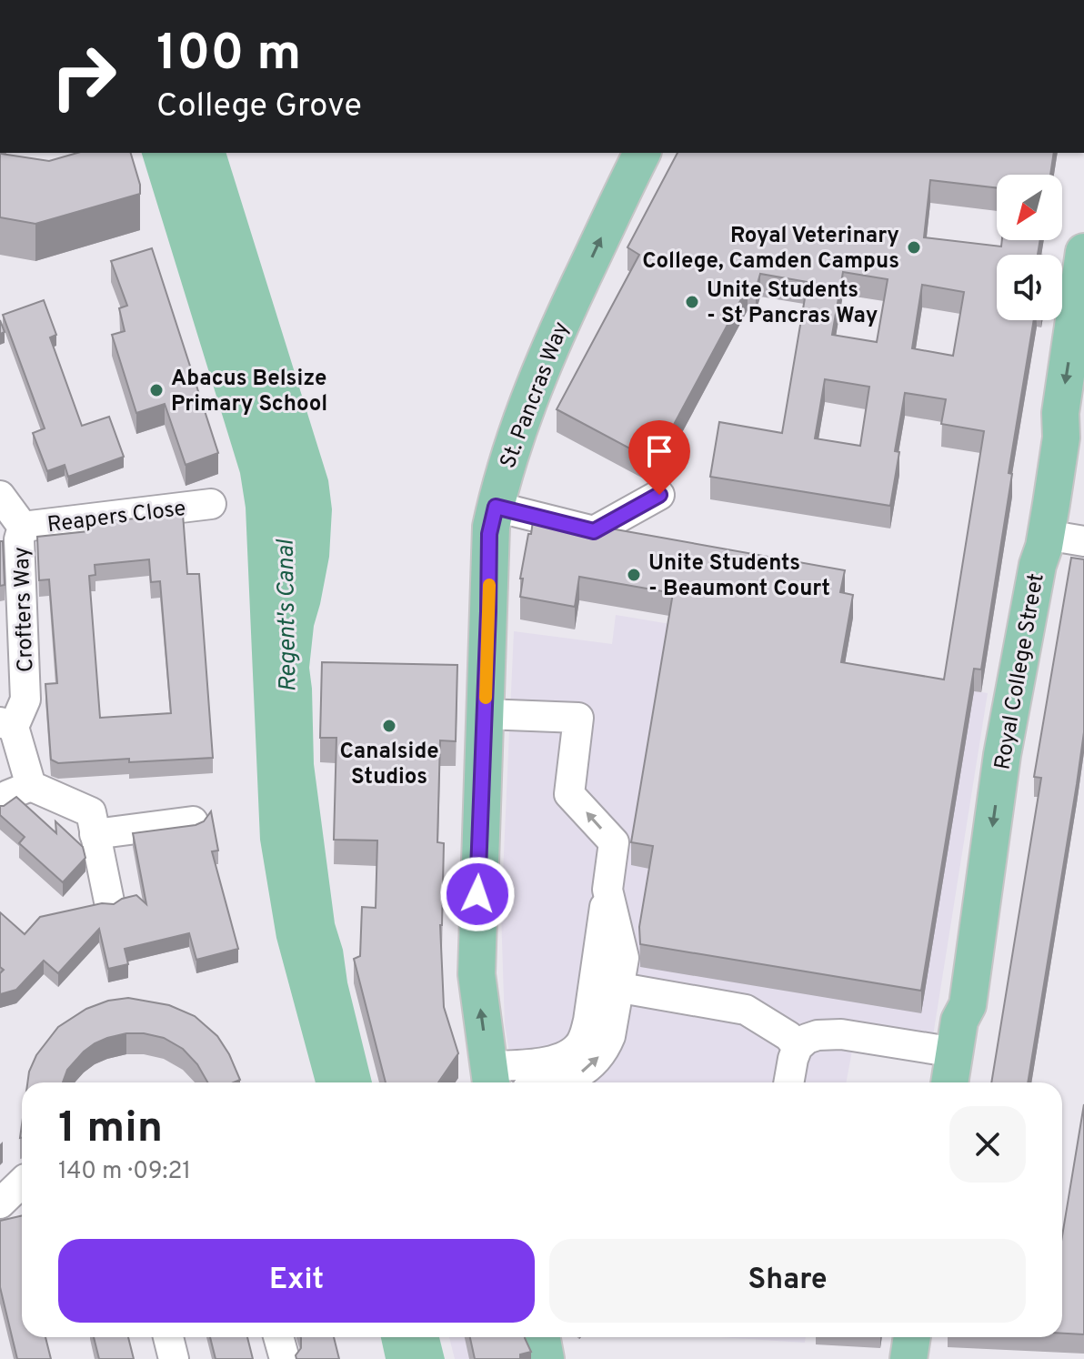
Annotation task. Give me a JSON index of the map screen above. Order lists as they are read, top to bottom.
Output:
{
  "streets": {
    "main road": ["St. Pancras Way", "Royal College Street"],
    "street": ["Reapers Close", "Crofters Way"]
  },
  "crossings": [
    ["Reapers Close", "Crofters Way"]
  ],
  "one_way": ["St. Pancras Way", "Royal College Street"],
  "water": ["Regent's Canal"],
  "places": [
    "Royal Veterinary College, Camden Campus",
    "Unite Students - St Pancras Way",
    "Abacus Belsize Primary School",
    "Unite Students - Beaumont Court",
    "Canalside Studios"
  ],
  "north": "bottom left",
  "page": {
    "turn": ["100 m", "College Grove"],
    "heading": ["1 min", "140 m · 09:21"],
    "buttons": ["Exit", "Share"]
  }
}
